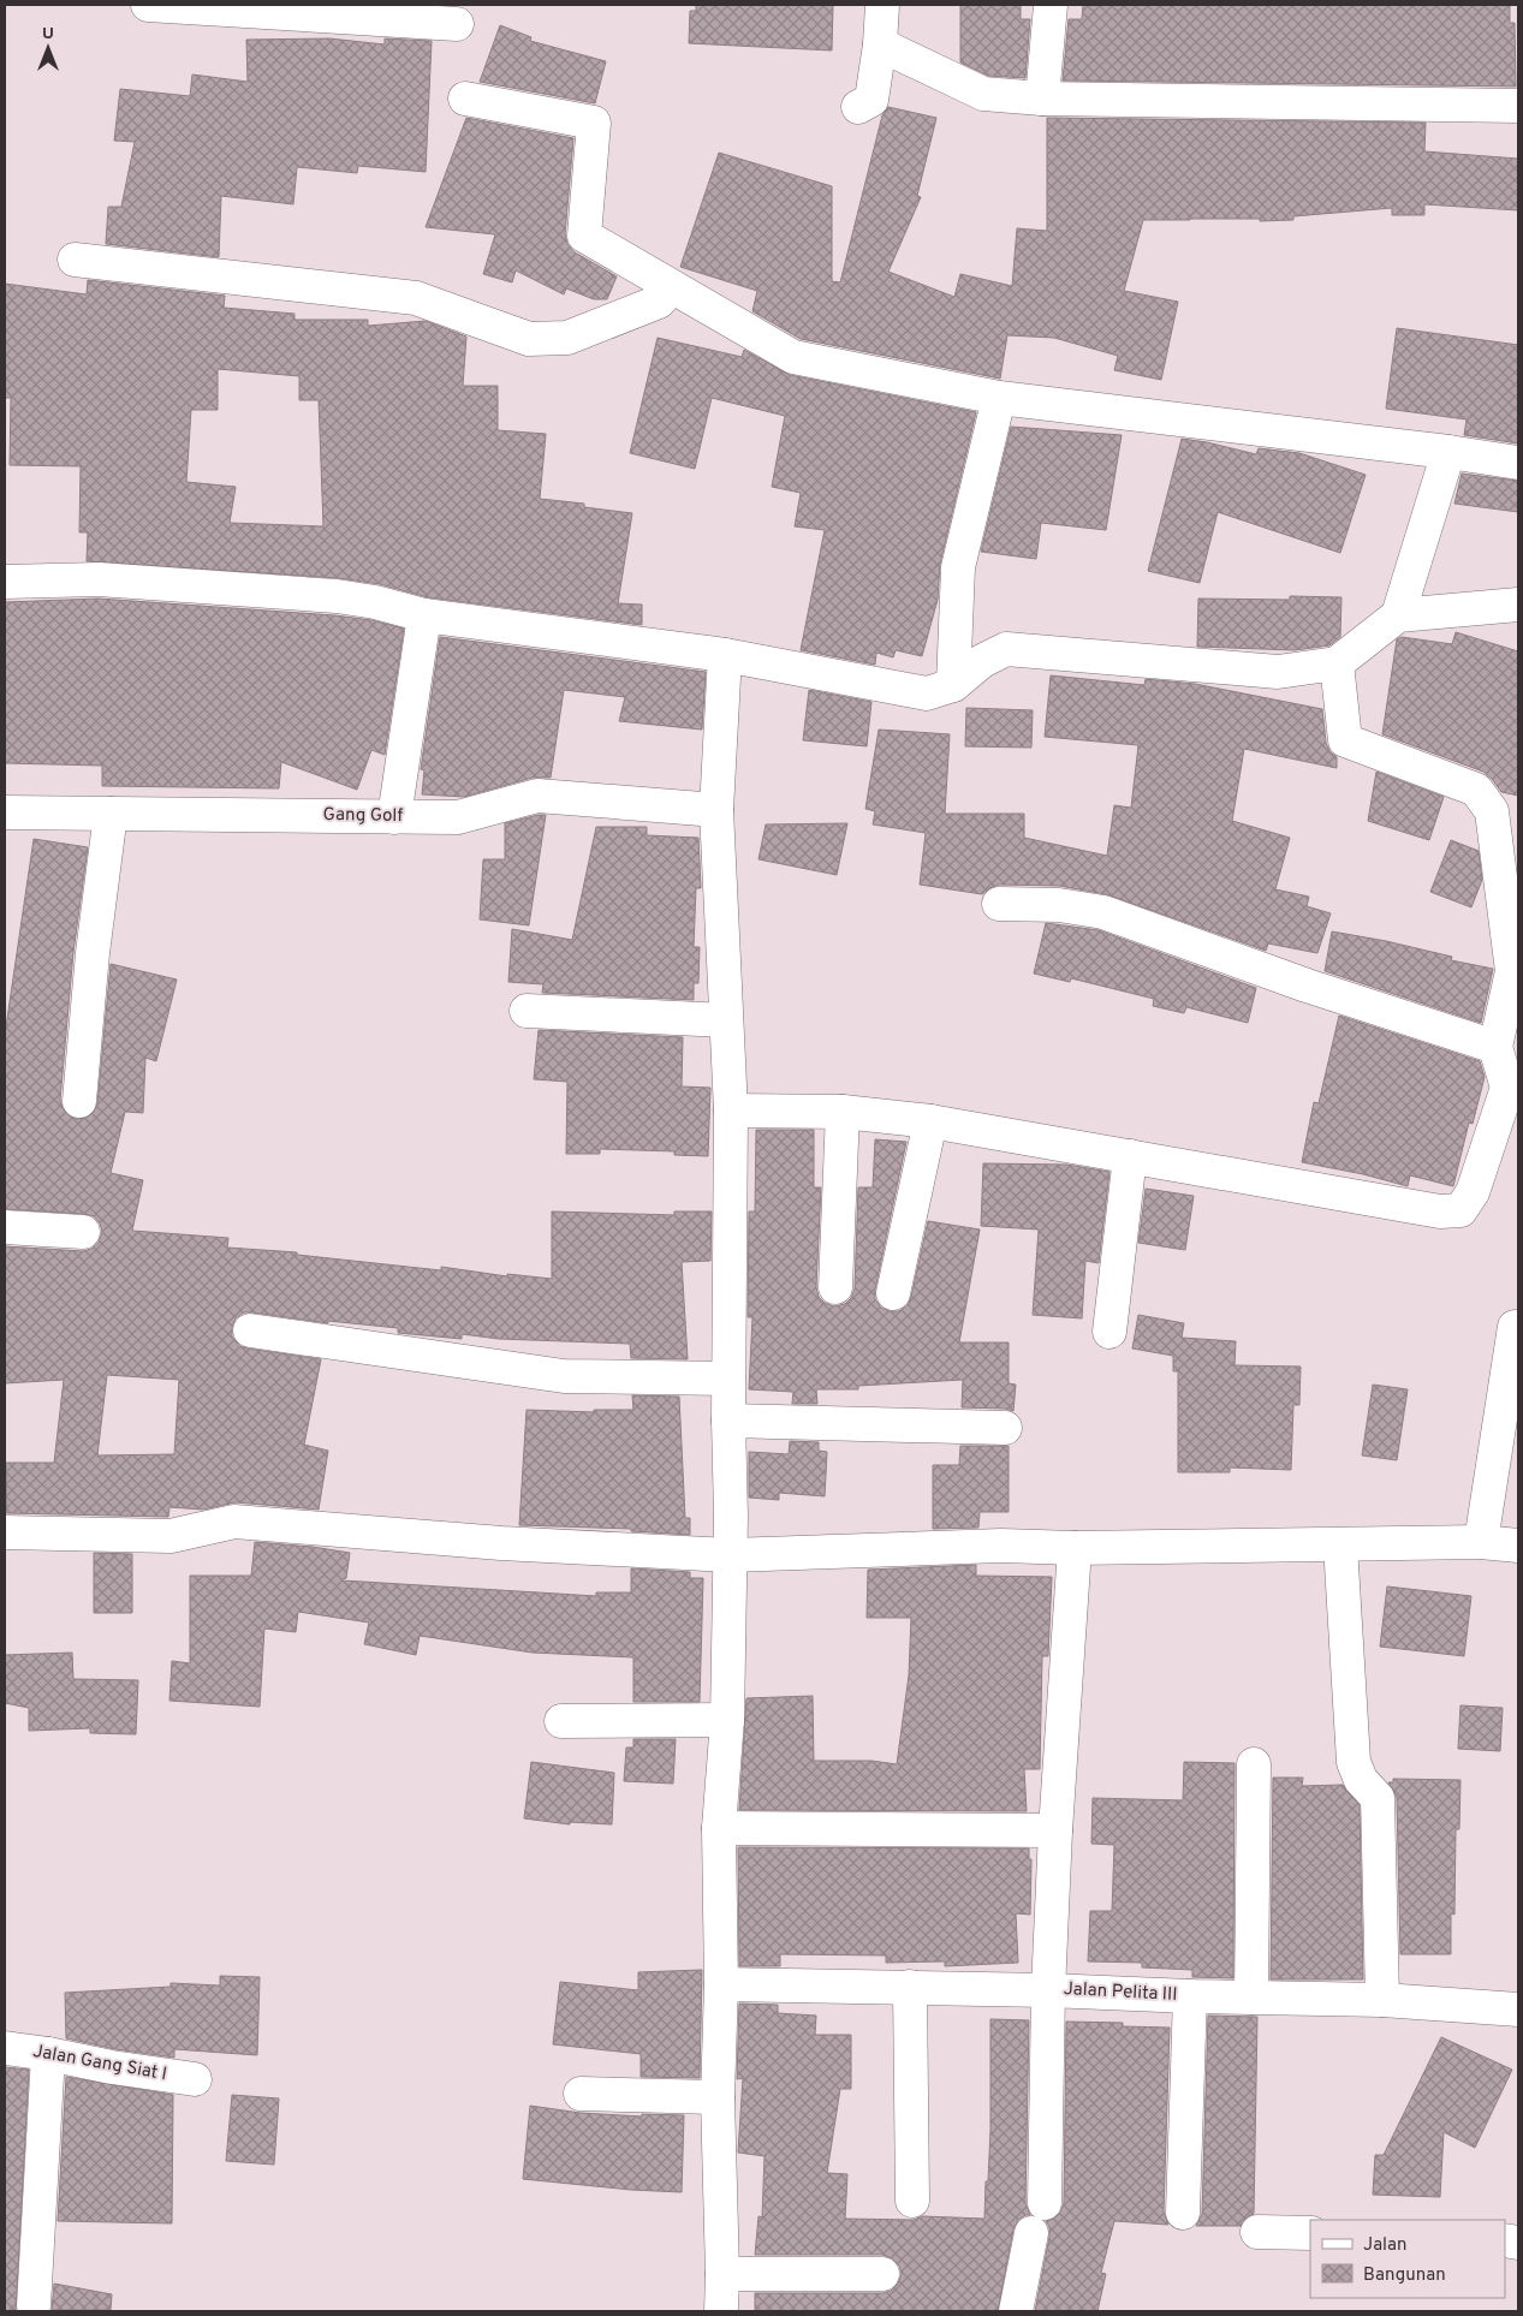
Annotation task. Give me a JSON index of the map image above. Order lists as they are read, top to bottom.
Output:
{
  "streets": {
    "street": ["Gang Golf", "Jalan Pelita III", "Jalan Gang Siat I"]
  },
  "legend": ["Jalan", "Bangunan"],
  "north": "top"
}
